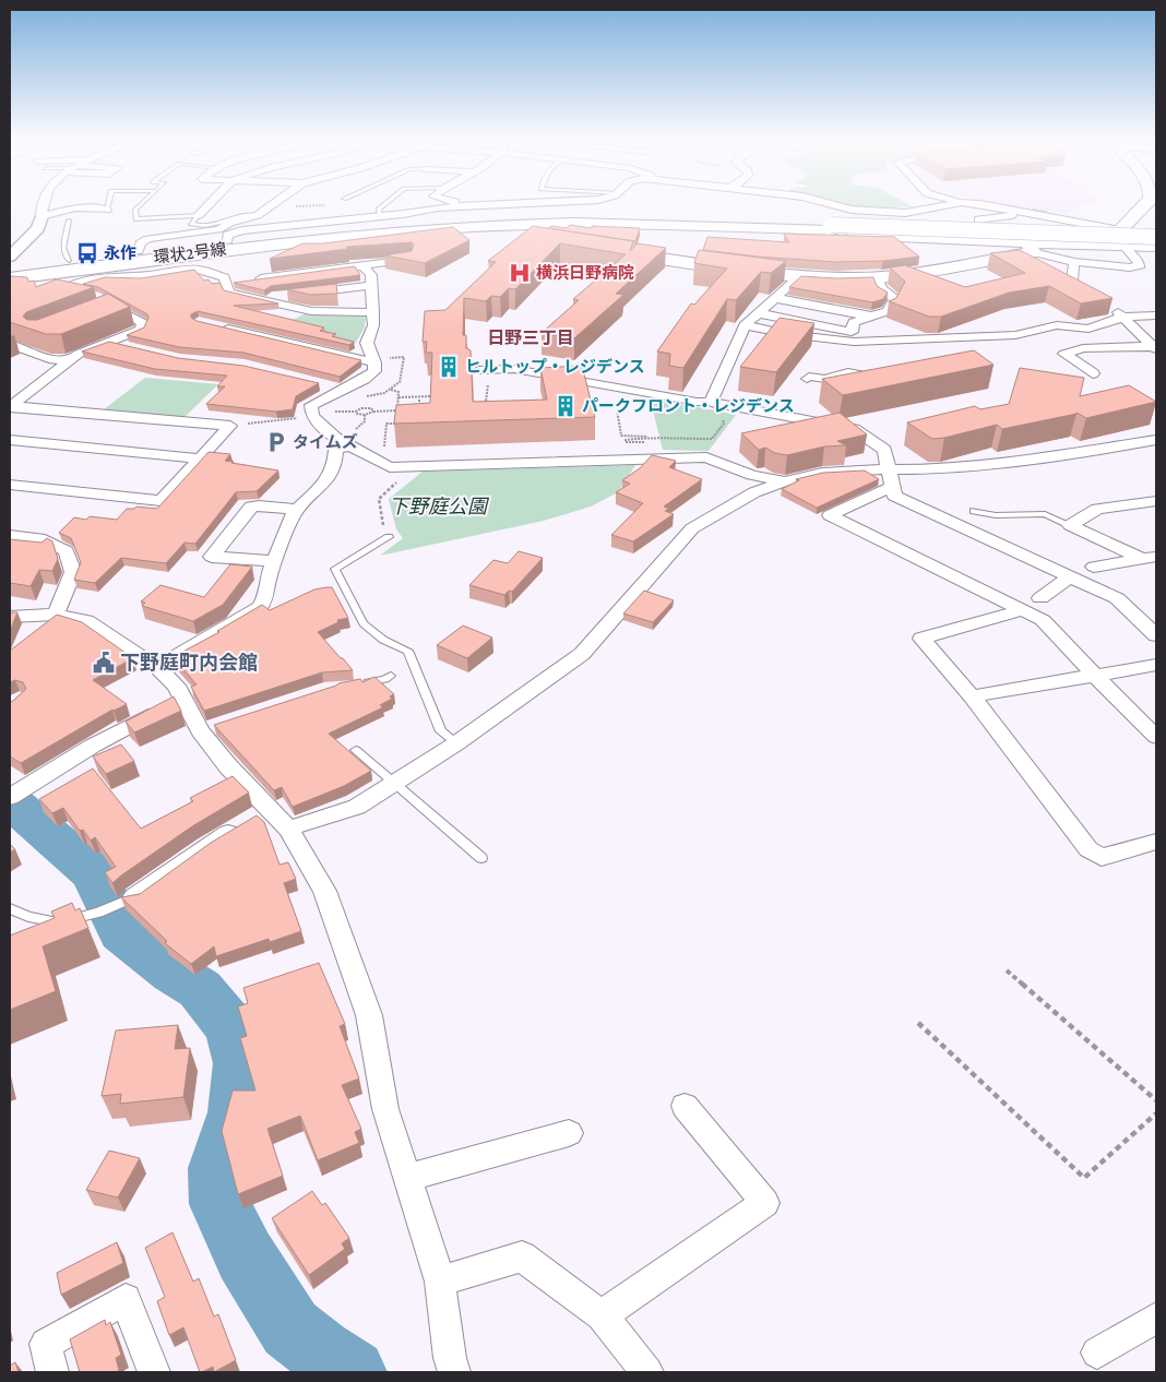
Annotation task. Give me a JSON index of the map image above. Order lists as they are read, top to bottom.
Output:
{
  "streets": {
    "main road": ["環状2号線"]
  },
  "districts": ["日野三丁目"],
  "parks": ["下野庭公園"],
  "places": {
    "bus stop": ["永作"],
    "hospital": ["横浜日野病院"],
    "building": ["ヒルトップ・レジデンス", "パークフロント・レジデンス"],
    "parking": ["タイムズ"],
    "public building": ["下野庭町内会館"]
  }
}
